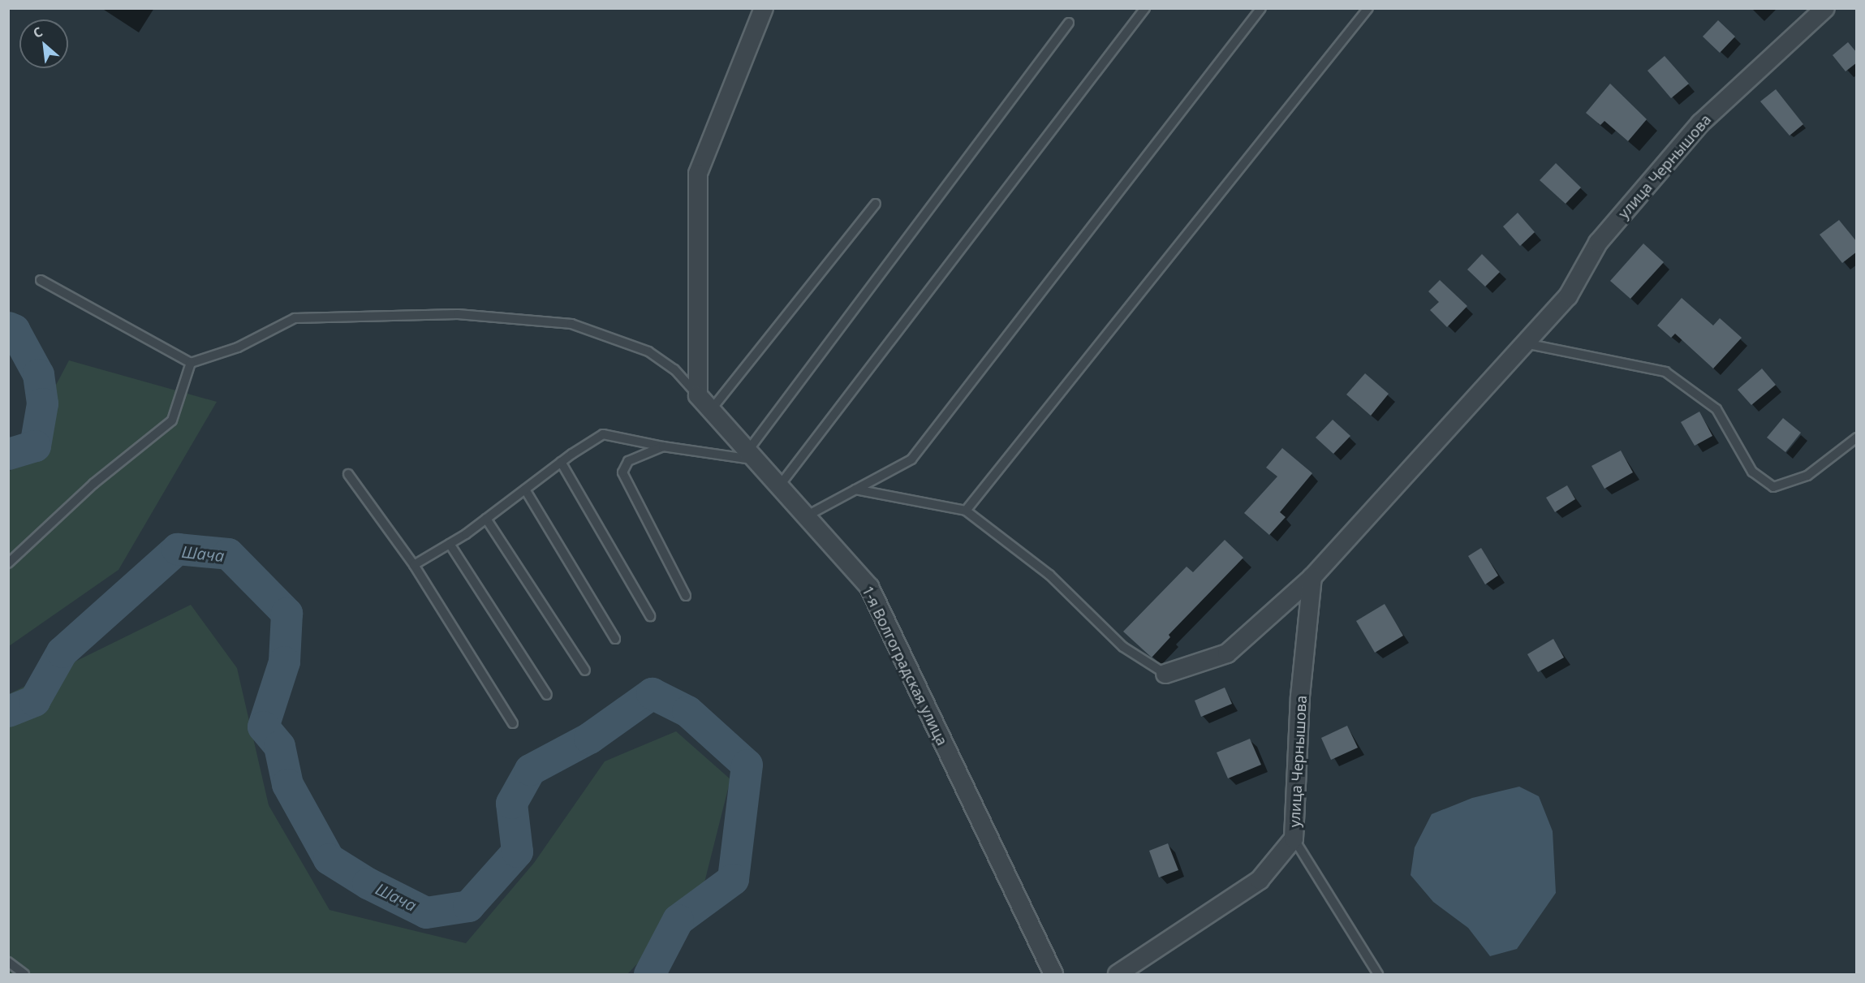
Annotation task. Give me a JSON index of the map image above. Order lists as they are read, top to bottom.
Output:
{
  "streets": {
    "street": ["улица Чернышова", "1-я Волгоградская улица"]
  },
  "water": ["Шача"],
  "north": "top left"
}
